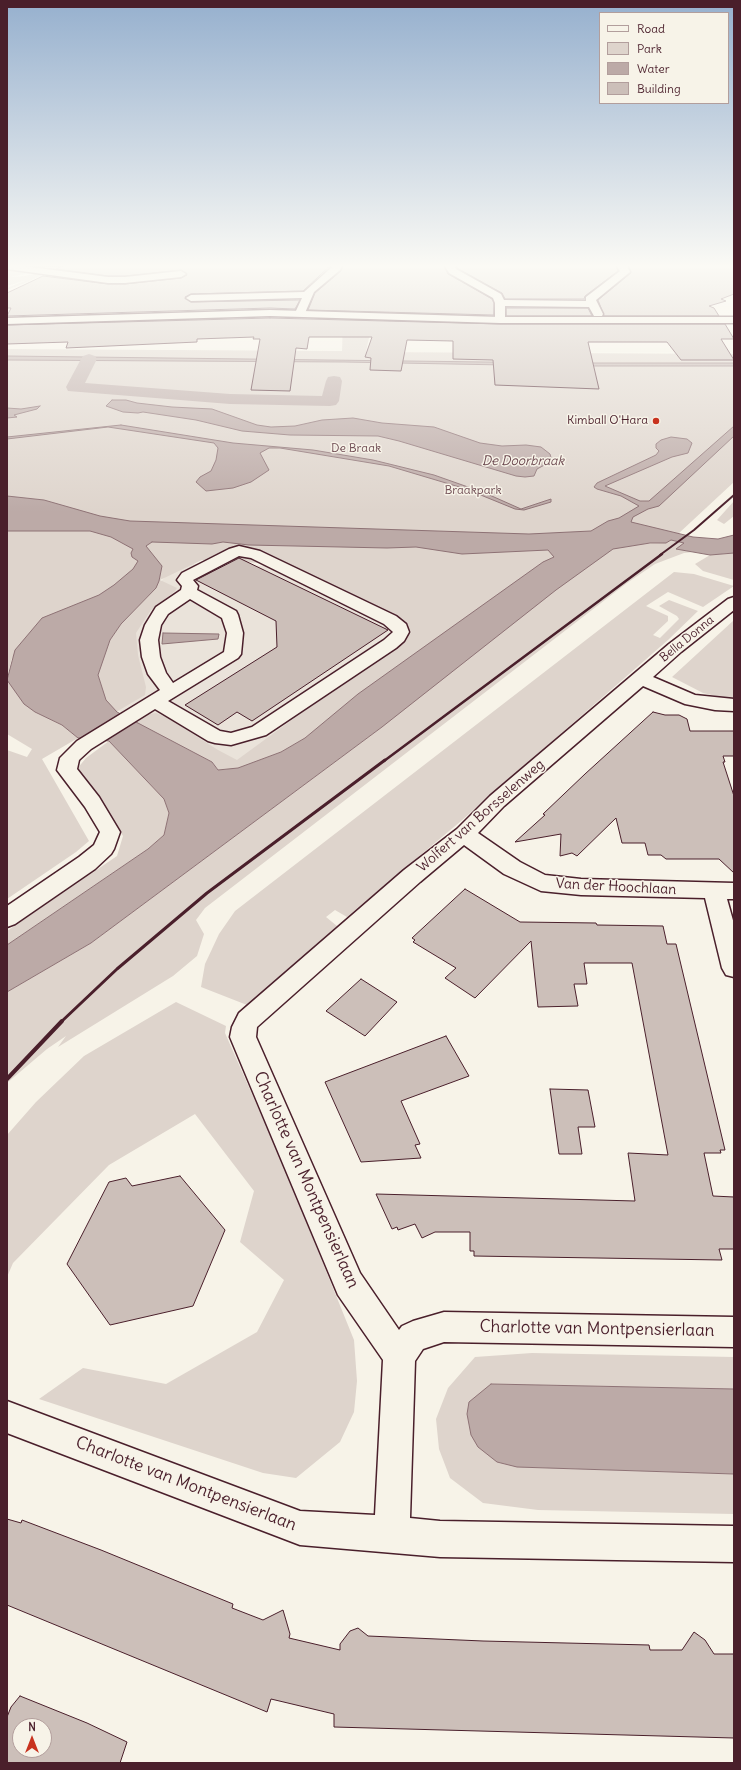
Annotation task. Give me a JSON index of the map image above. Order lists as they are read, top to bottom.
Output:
{
  "streets": {
    "street": [
      "Bella Donna",
      "Wolfert van Borsselenweg",
      "Van der Hoochlaan",
      "Charlotte van Montpensierlaan"
    ]
  },
  "crossings": [
    ["Bella Donna", "Wolfert van Borsselenweg"],
    ["Wolfert van Borsselenweg", "Van der Hoochlaan"],
    ["Wolfert van Borsselenweg", "Charlotte van Montpensierlaan"]
  ],
  "water": ["De Doorbraak"],
  "parks": ["De Braak", "Braakpark"],
  "places": ["Kimball O'Hara"],
  "legend": [
    "Road",
    "Park",
    "Water",
    "Building"
  ],
  "north": "top"
}
